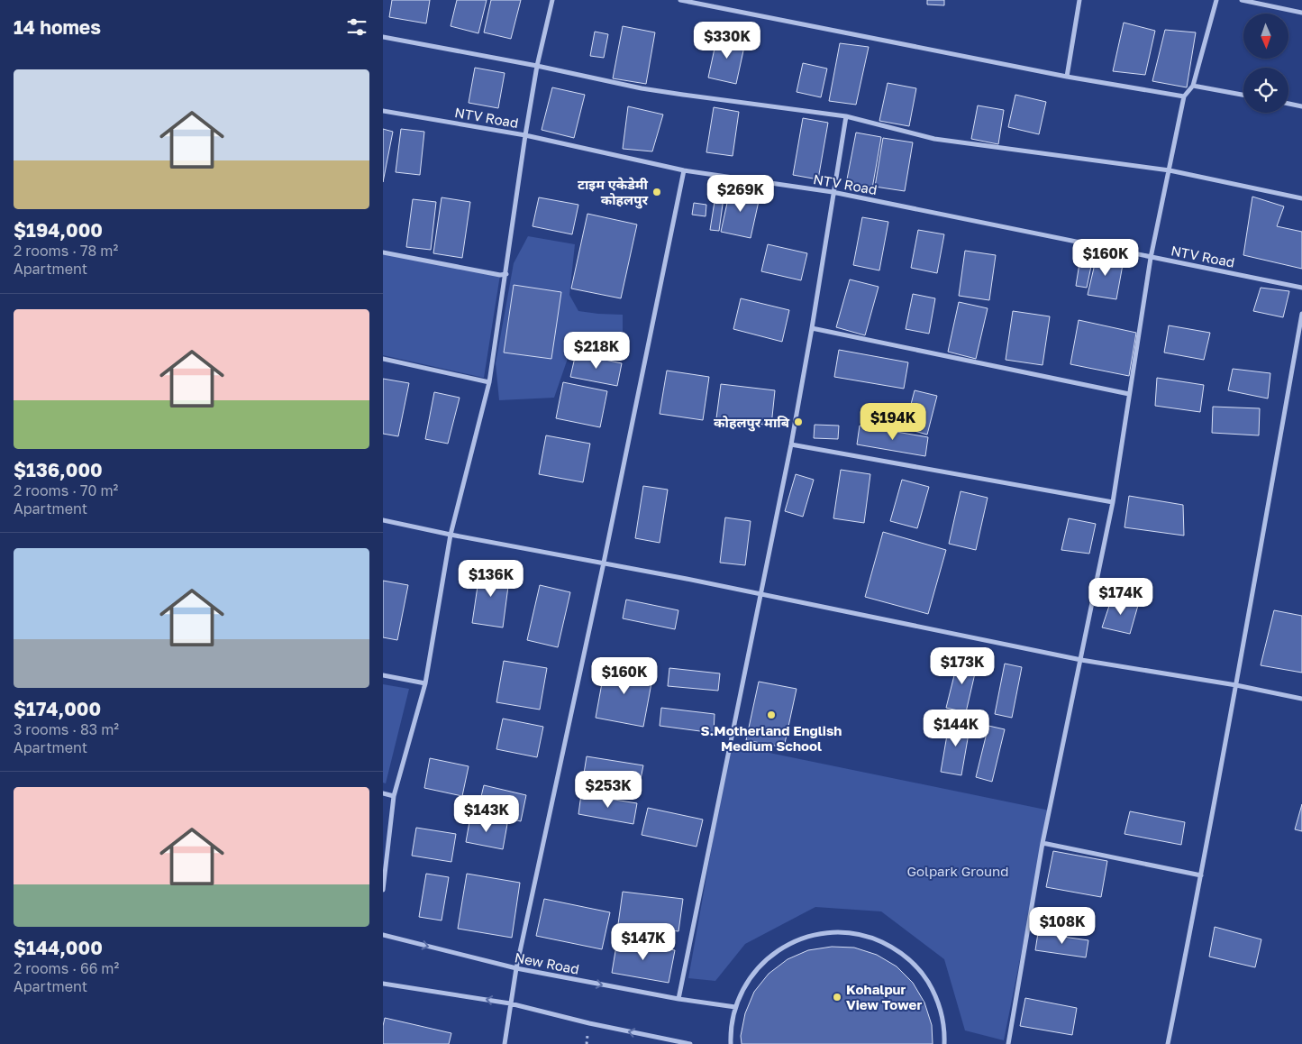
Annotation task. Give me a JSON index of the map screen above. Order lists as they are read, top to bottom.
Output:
{
  "streets": {
    "street": ["NTV Road", "New Road"]
  },
  "parks": ["Golpark Ground"],
  "places": [
    "टाइम एकेडेमी कोहलपुर",
    "कोहलपुर माबि",
    "S.Motherland English Medium School",
    "Kohalpur View Tower"
  ],
  "north": "bottom",
  "page": {
    "heading": "14 homes",
    "price": [
      "$330K",
      "$269K",
      "$160K",
      "$218K",
      "$194K",
      "$136K",
      "$174K",
      "$173K",
      "$160K",
      "$144K",
      "$253K",
      "$143K",
      "$108K",
      "$147K"
    ],
    "list": [
      {
        "name": "$194,000",
        "note": "2 rooms · 78 m² · Apartment"
      },
      {
        "name": "$136,000",
        "note": "2 rooms · 70 m² · Apartment"
      },
      {
        "name": "$174,000",
        "note": "3 rooms · 83 m² · Apartment"
      },
      {
        "name": "$144,000",
        "note": "2 rooms · 66 m² · Apartment"
      }
    ]
  }
}
